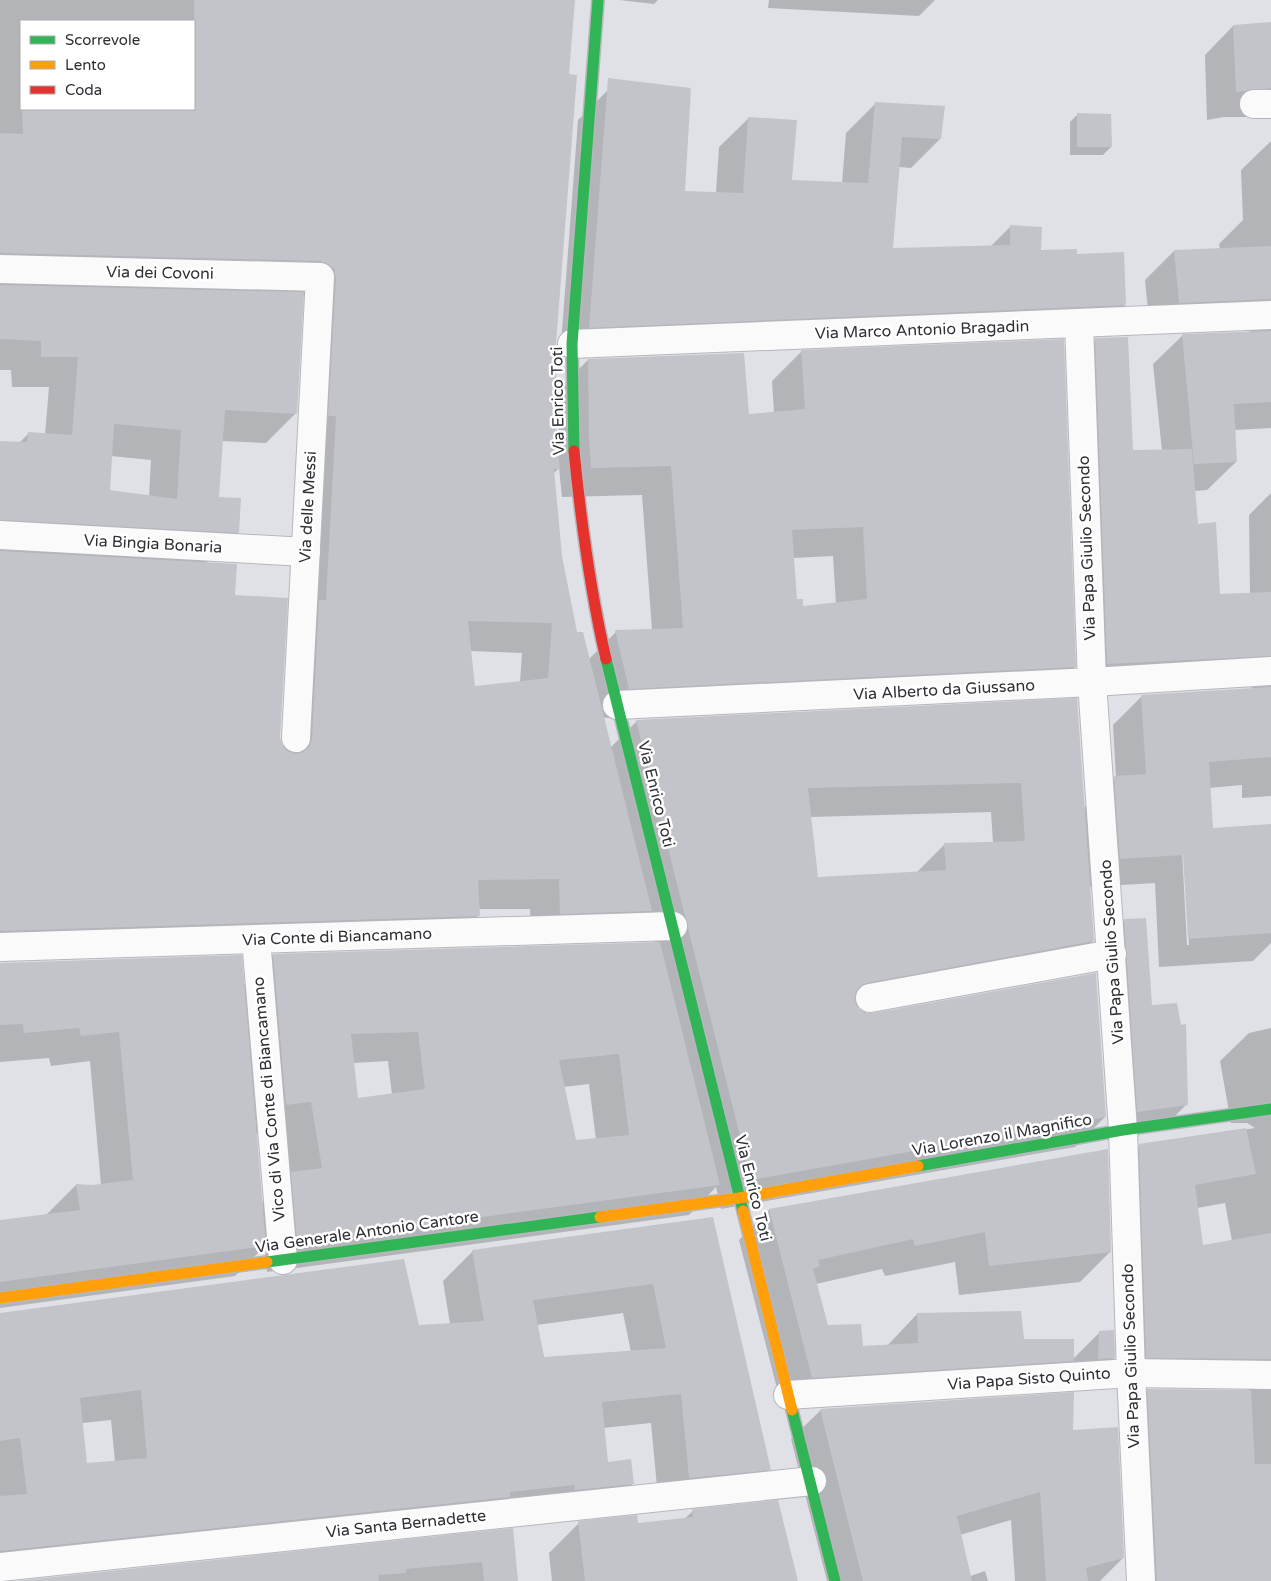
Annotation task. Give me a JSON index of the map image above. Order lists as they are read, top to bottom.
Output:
{
  "streets": {
    "street": [
      "Via dei Covoni",
      "Via Marco Antonio Bragadin",
      "Via Enrico Toti",
      "Via delle Messi",
      "Via Bingia Bonaria",
      "Via Papa Giulio Secondo",
      "Via Alberto da Giussano",
      "Via Conte di Biancamano",
      "Vico di Via Conte di Biancamano",
      "Via Lorenzo il Magnifico",
      "Via Generale Antonio Cantore",
      "Via Papa Sisto Quinto",
      "Via Santa Bernadette"
    ]
  },
  "crossings": [
    ["Via dei Covoni", "Via delle Messi"],
    ["Via Marco Antonio Bragadin", "Via Enrico Toti"],
    ["Via Marco Antonio Bragadin", "Via Papa Giulio Secondo"],
    ["Via Enrico Toti", "Via Alberto da Giussano"],
    ["Via Enrico Toti", "Via Conte di Biancamano"],
    ["Via Enrico Toti", "Via Lorenzo il Magnifico"],
    ["Via Enrico Toti", "Via Generale Antonio Cantore"],
    ["Via Enrico Toti", "Via Papa Sisto Quinto"],
    ["Via Enrico Toti", "Via Santa Bernadette"],
    ["Via delle Messi", "Via Bingia Bonaria"],
    ["Via Papa Giulio Secondo", "Via Alberto da Giussano"],
    ["Via Papa Giulio Secondo", "Via Lorenzo il Magnifico"],
    ["Via Papa Giulio Secondo", "Via Papa Sisto Quinto"],
    ["Via Conte di Biancamano", "Vico di Via Conte di Biancamano"],
    ["Vico di Via Conte di Biancamano", "Via Generale Antonio Cantore"],
    ["Via Lorenzo il Magnifico", "Via Generale Antonio Cantore"]
  ],
  "legend": ["Scorrevole", "Lento", "Coda"]
}
